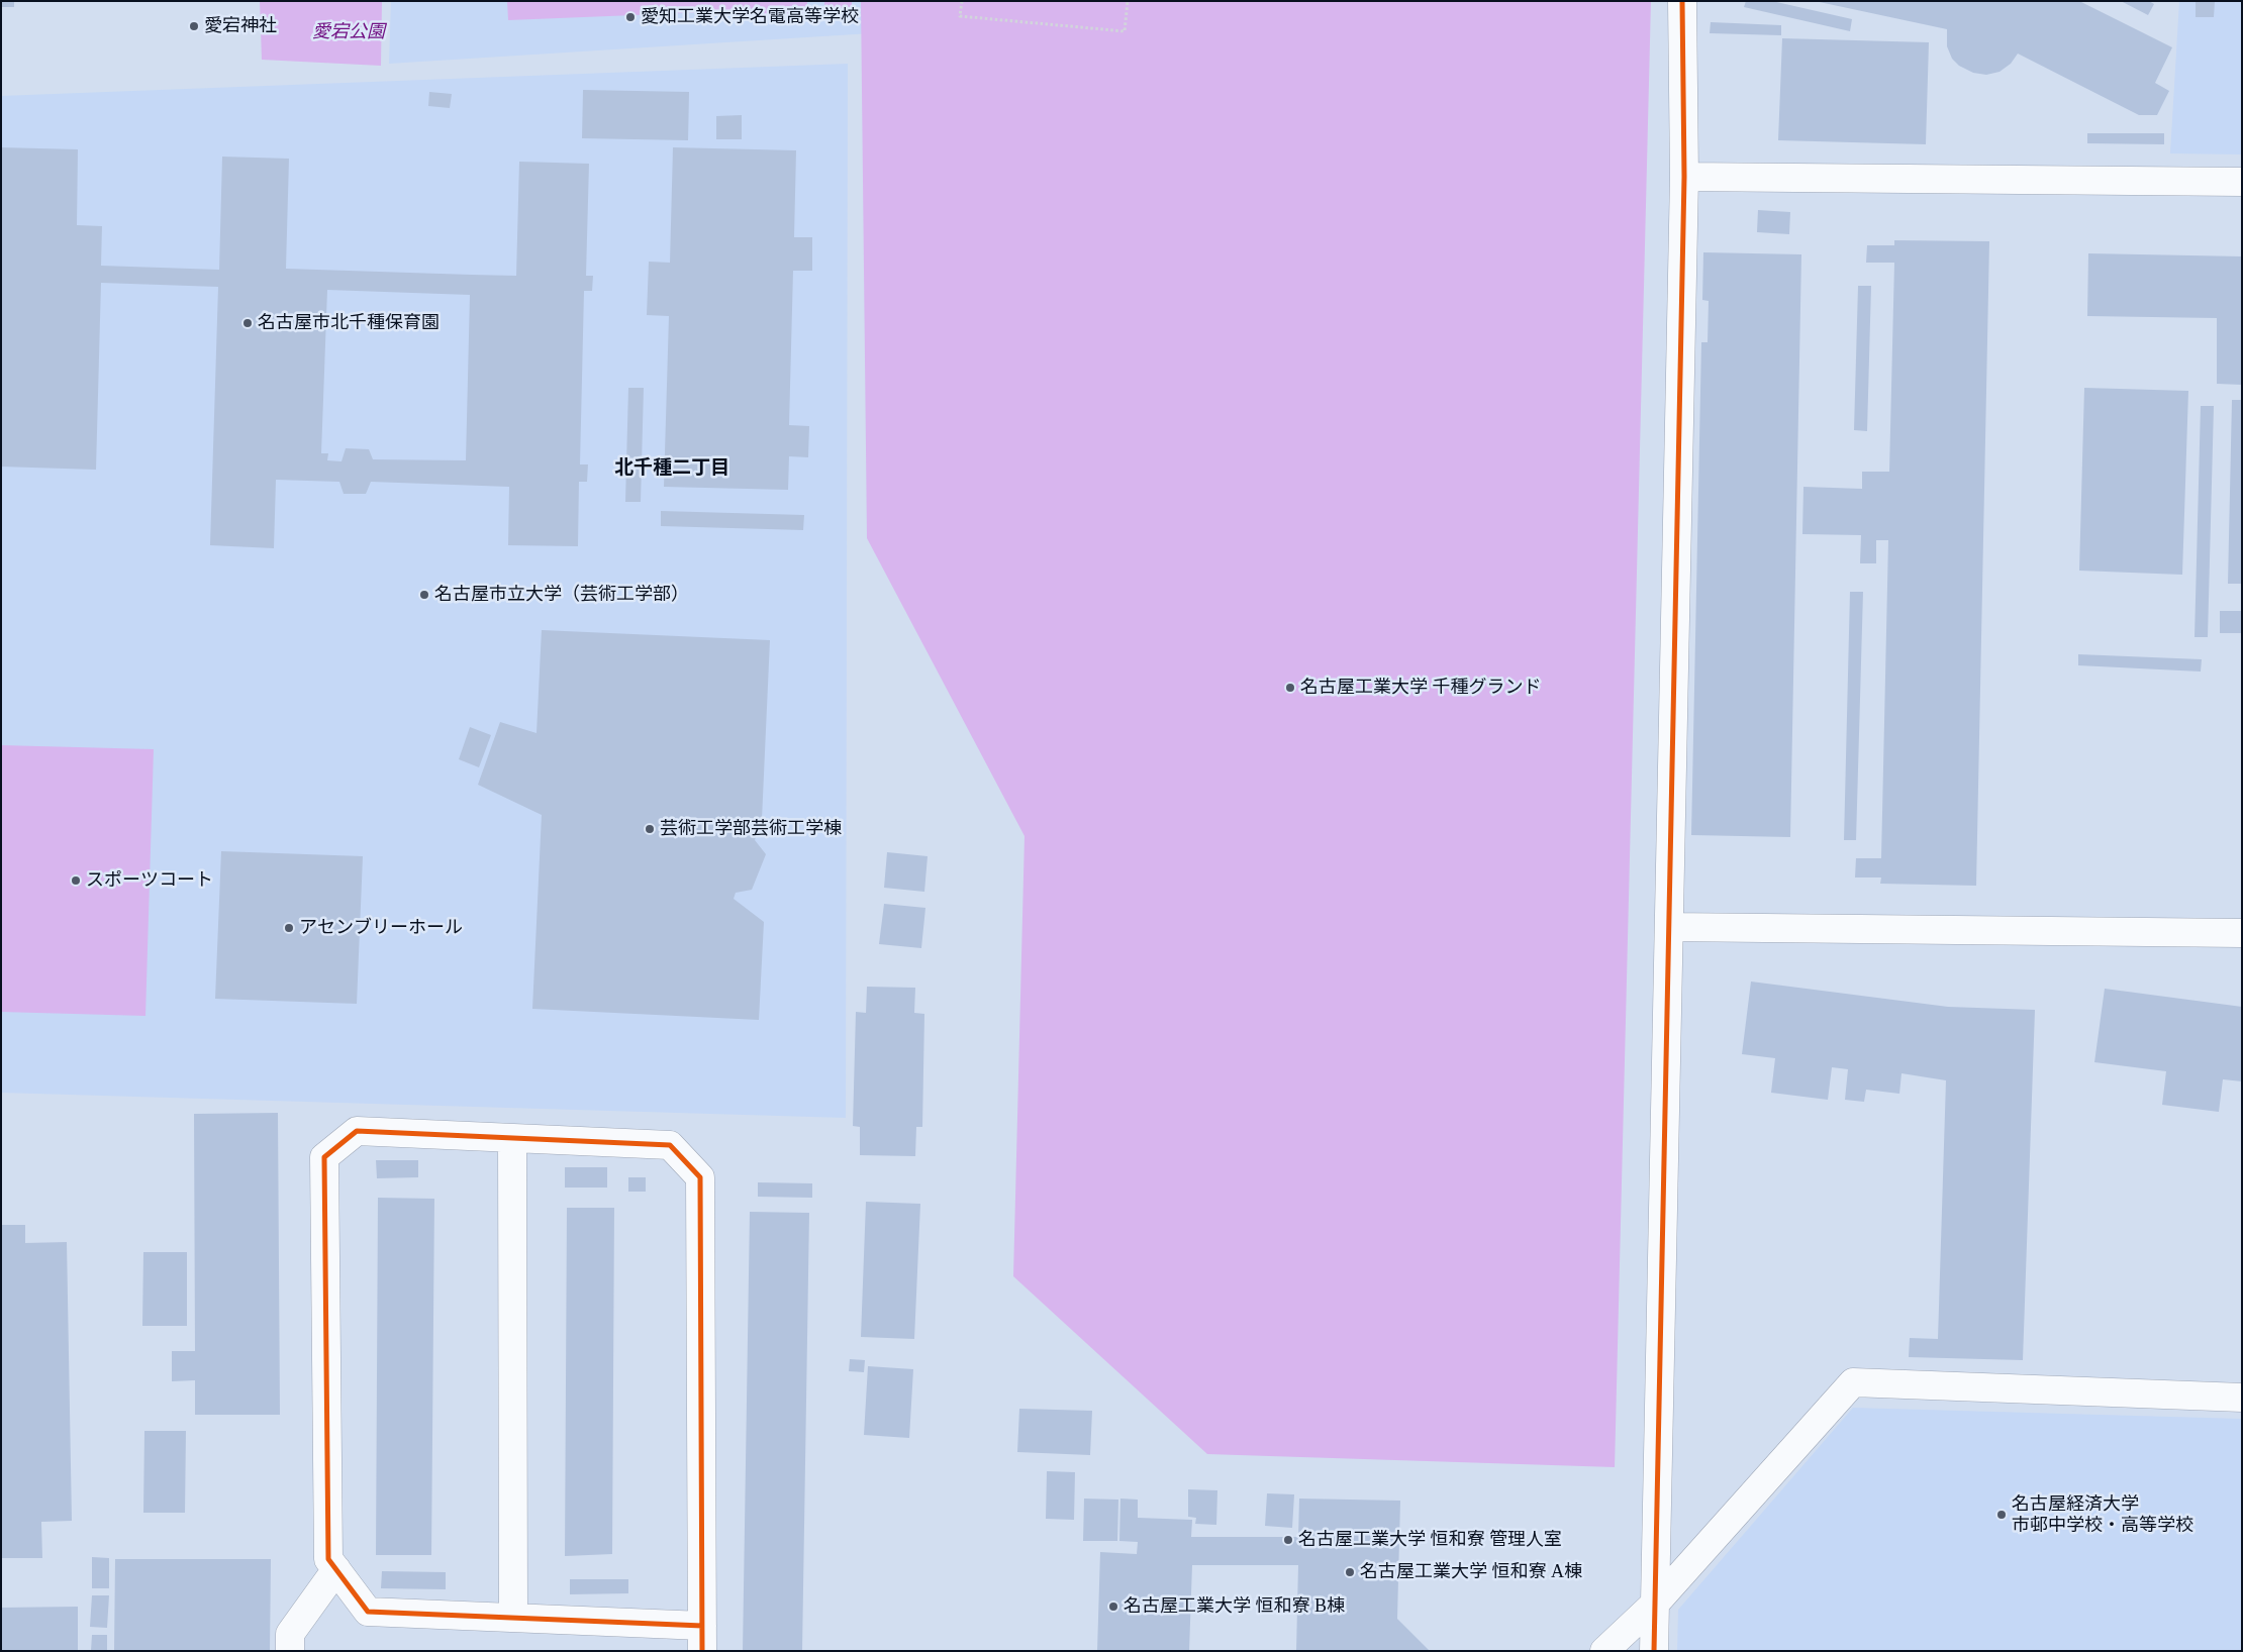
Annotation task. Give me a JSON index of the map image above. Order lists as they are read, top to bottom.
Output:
{
  "districts": ["北千種二丁目"],
  "parks": ["愛宕公園"],
  "places": [
    "愛知工業大学名電高等学校",
    "愛宕神社",
    "名古屋市北千種保育園",
    "名古屋市立大学（芸術工学部）",
    "名古屋工業大学 千種グランド",
    "芸術工学部芸術工学棟",
    "スポーツコート",
    "アセンブリーホール",
    "名古屋経済大学 市邨中学校・高等学校",
    "名古屋工業大学 恒和寮 管理人室",
    "名古屋工業大学 恒和寮 A棟",
    "名古屋工業大学 恒和寮 B棟"
  ]
}
